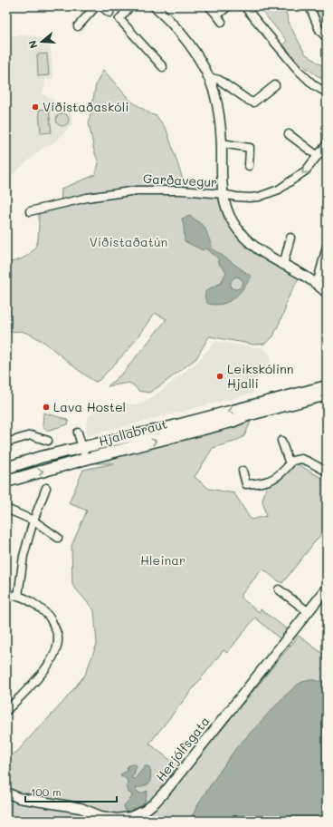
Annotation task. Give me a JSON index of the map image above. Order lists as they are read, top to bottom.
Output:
{
  "streets": {
    "main road": ["Hjallabraut"],
    "street": ["Garðavegur", "Herjólfsgata"]
  },
  "parks": ["Víðistaðatún", "Hleinar"],
  "places": ["Víðistaðaskóli", "Leikskólinn Hjalli", "Lava Hostel"],
  "scale_bar": "100 m",
  "north": "left"
}
